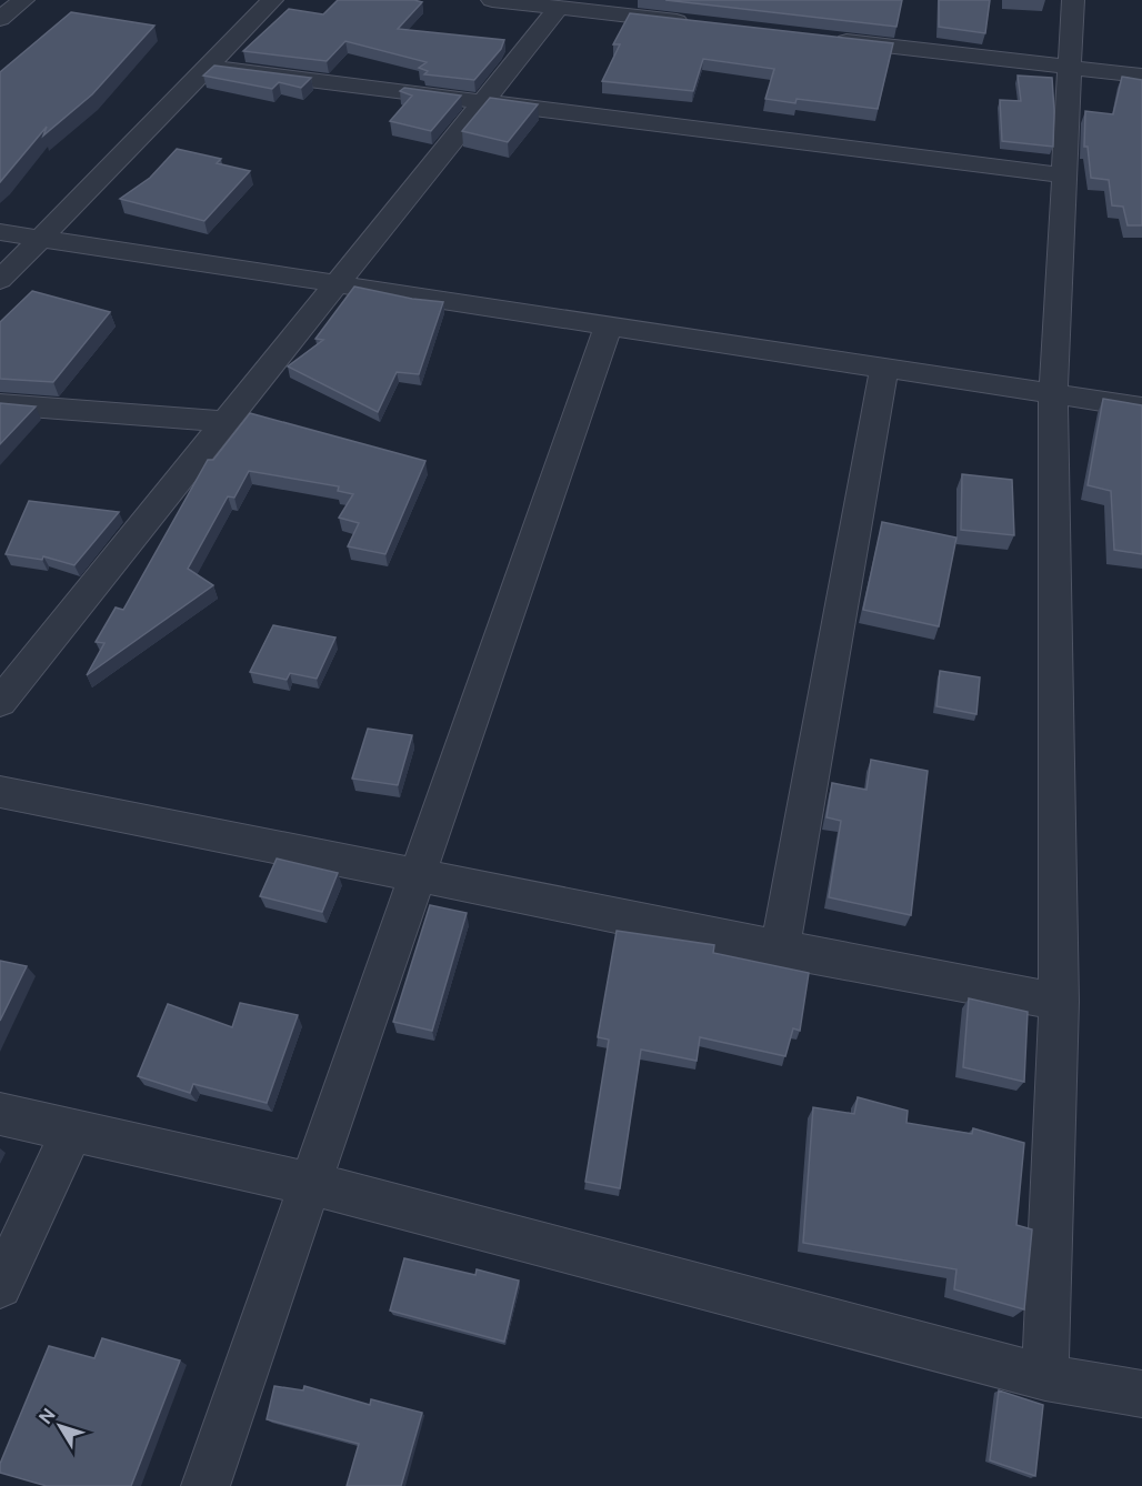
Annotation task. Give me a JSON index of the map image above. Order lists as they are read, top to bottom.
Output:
{
  "north": "top left"
}
